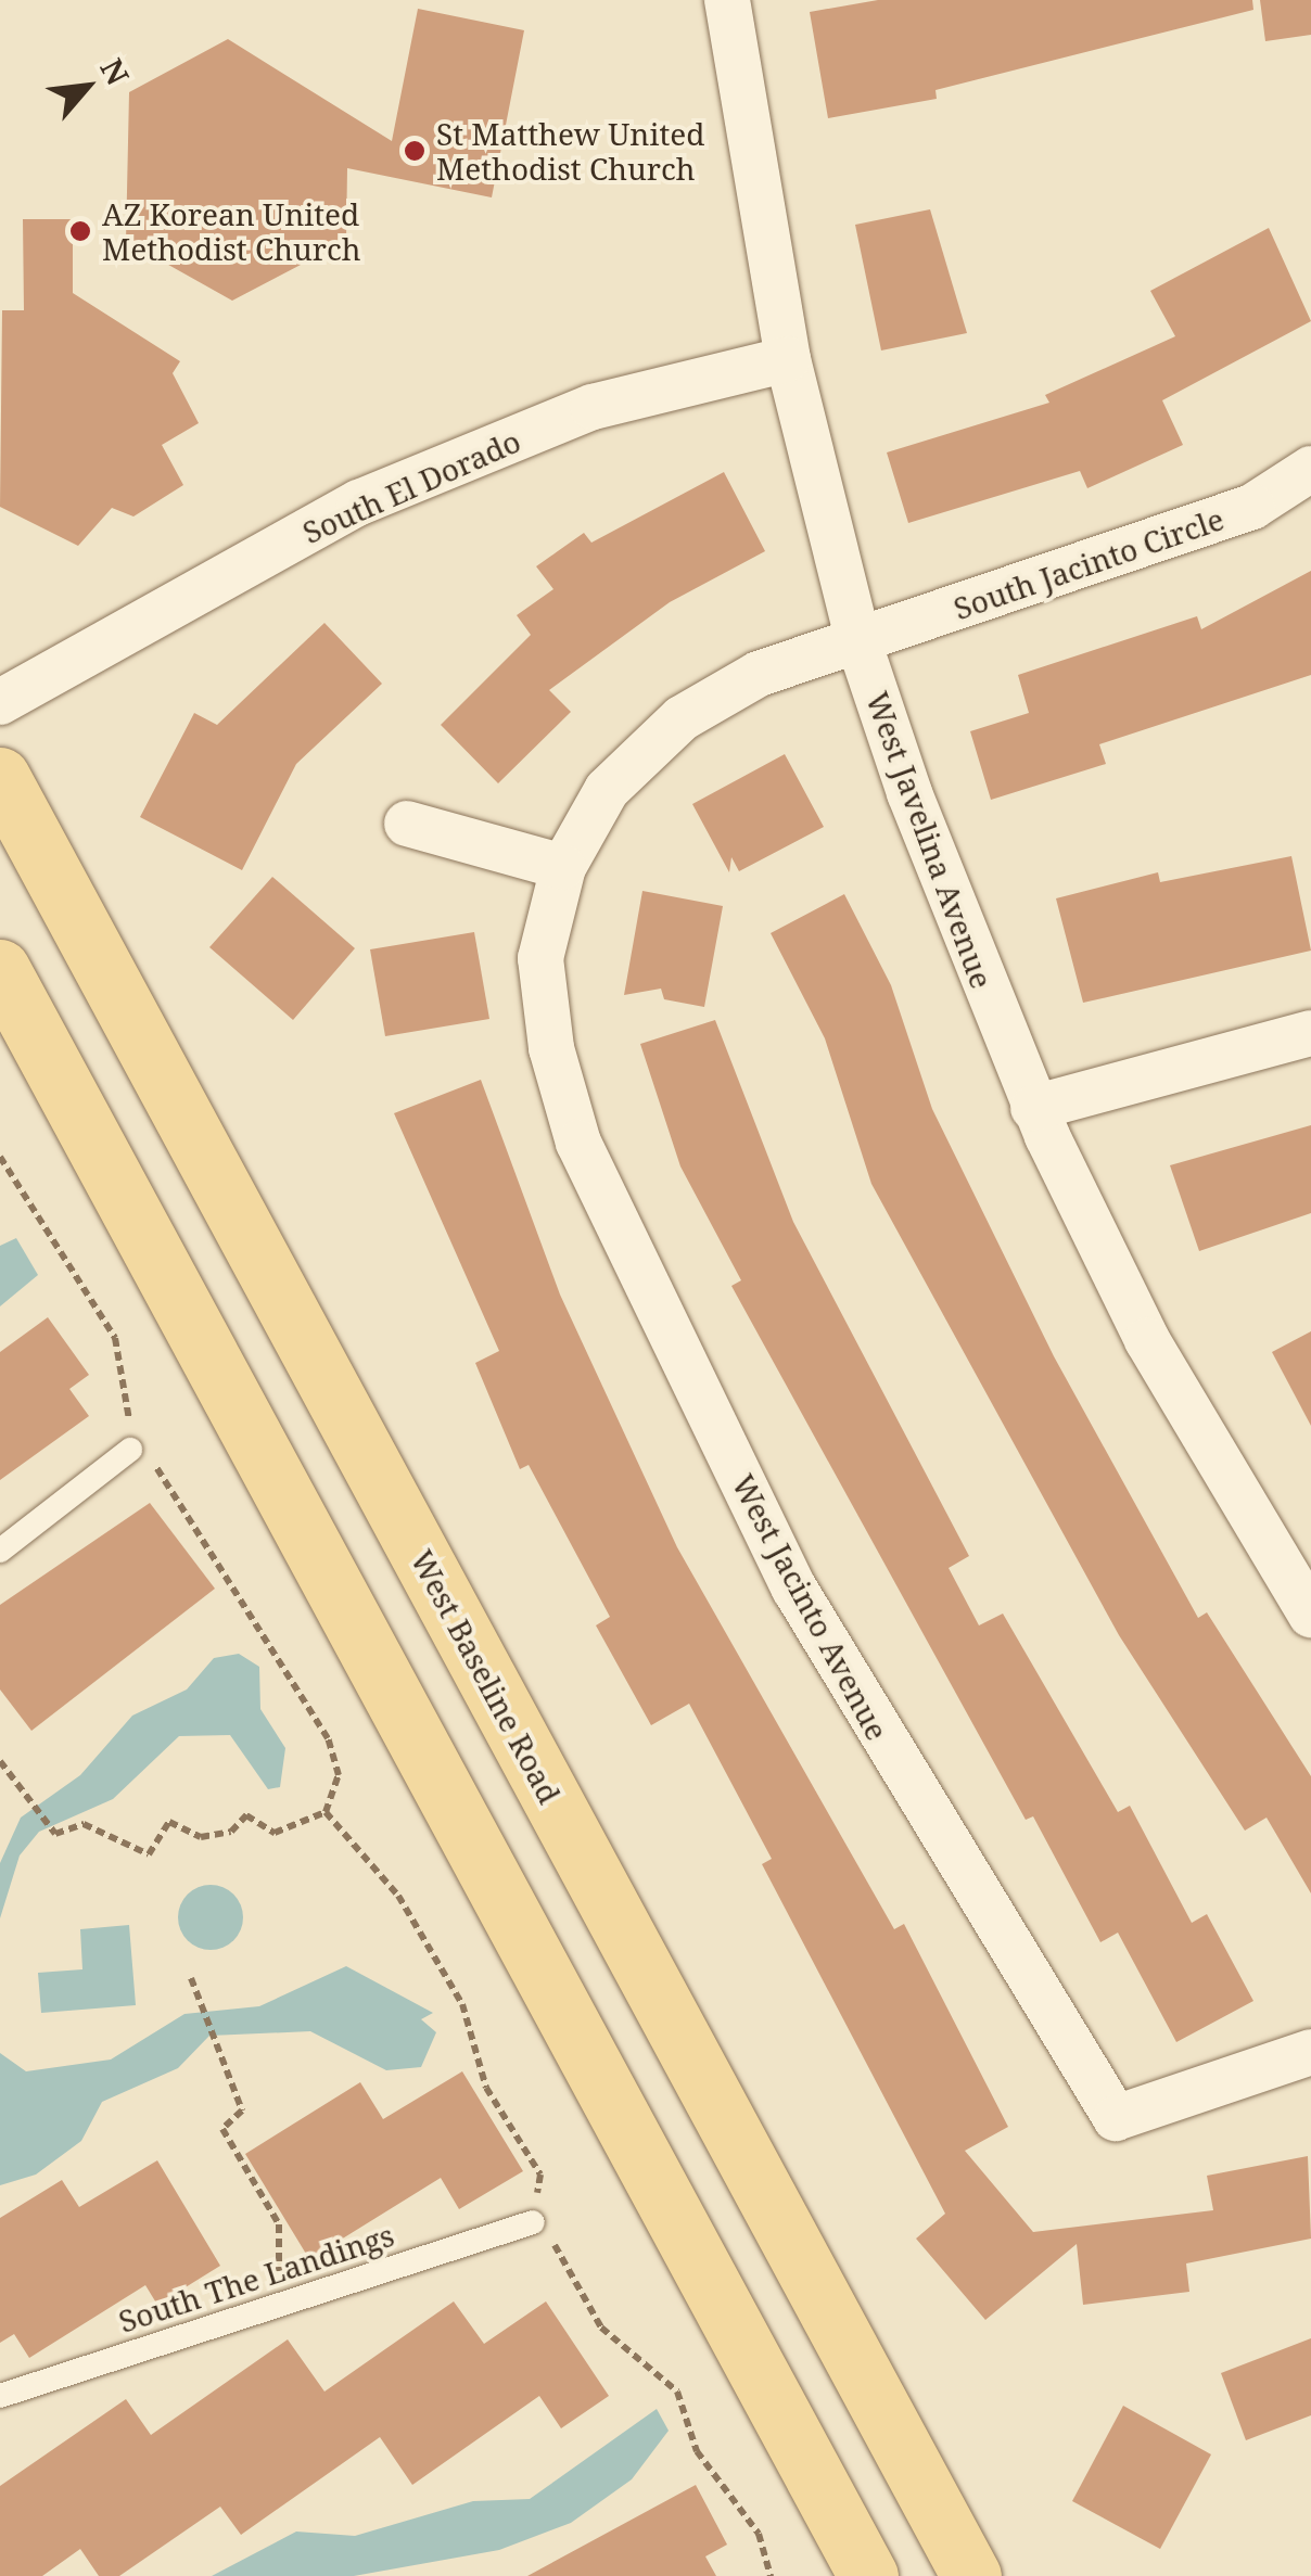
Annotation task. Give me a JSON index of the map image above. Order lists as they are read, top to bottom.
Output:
{
  "streets": {
    "main road": ["West Baseline Road"],
    "street": [
      "South El Dorado",
      "South Jacinto Circle",
      "West Javelina Avenue",
      "West Jacinto Avenue"
    ],
    "lane": ["South The Landings"]
  },
  "crossings": [
    ["South El Dorado", "West Javelina Avenue"],
    ["South Jacinto Circle", "West Javelina Avenue"],
    ["South Jacinto Circle", "West Jacinto Avenue"],
    ["West Javelina Avenue", "West Jacinto Avenue"]
  ],
  "places": ["St Matthew United Methodist Church", "AZ Korean United Methodist Church"],
  "north": "top right"
}
